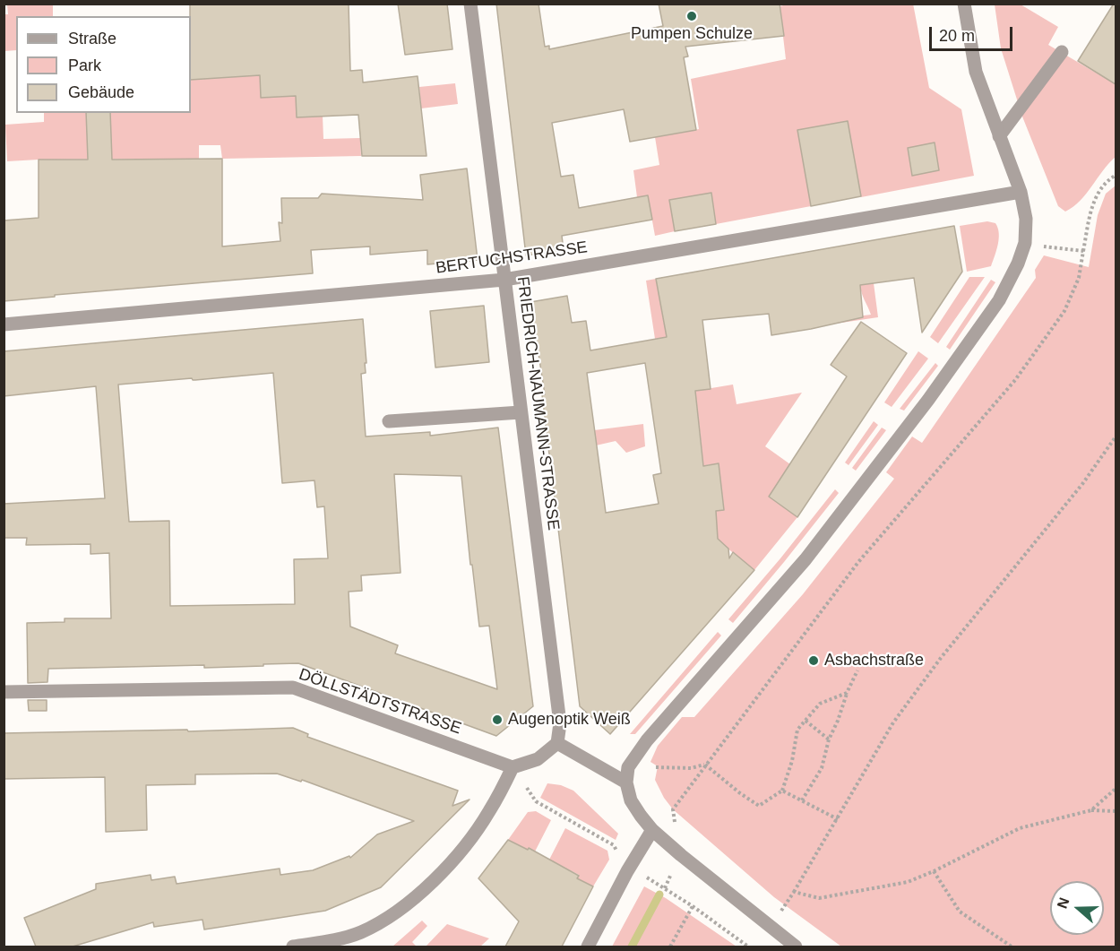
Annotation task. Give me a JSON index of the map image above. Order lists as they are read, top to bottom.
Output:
{
  "streets": {
    "street": ["BERTUCHSTRASSE", "FRIEDRICH-NAUMANN-STRASSE", "DÖLLSTÄDTSTRASSE"]
  },
  "crossings": [
    ["BERTUCHSTRASSE", "FRIEDRICH-NAUMANN-STRASSE"]
  ],
  "places": ["Pumpen Schulze", "Asbachstraße", "Augenoptik Weiß"],
  "legend": ["Straße", "Park", "Gebäude"],
  "scale_bar": "20 m",
  "north": "left"
}
